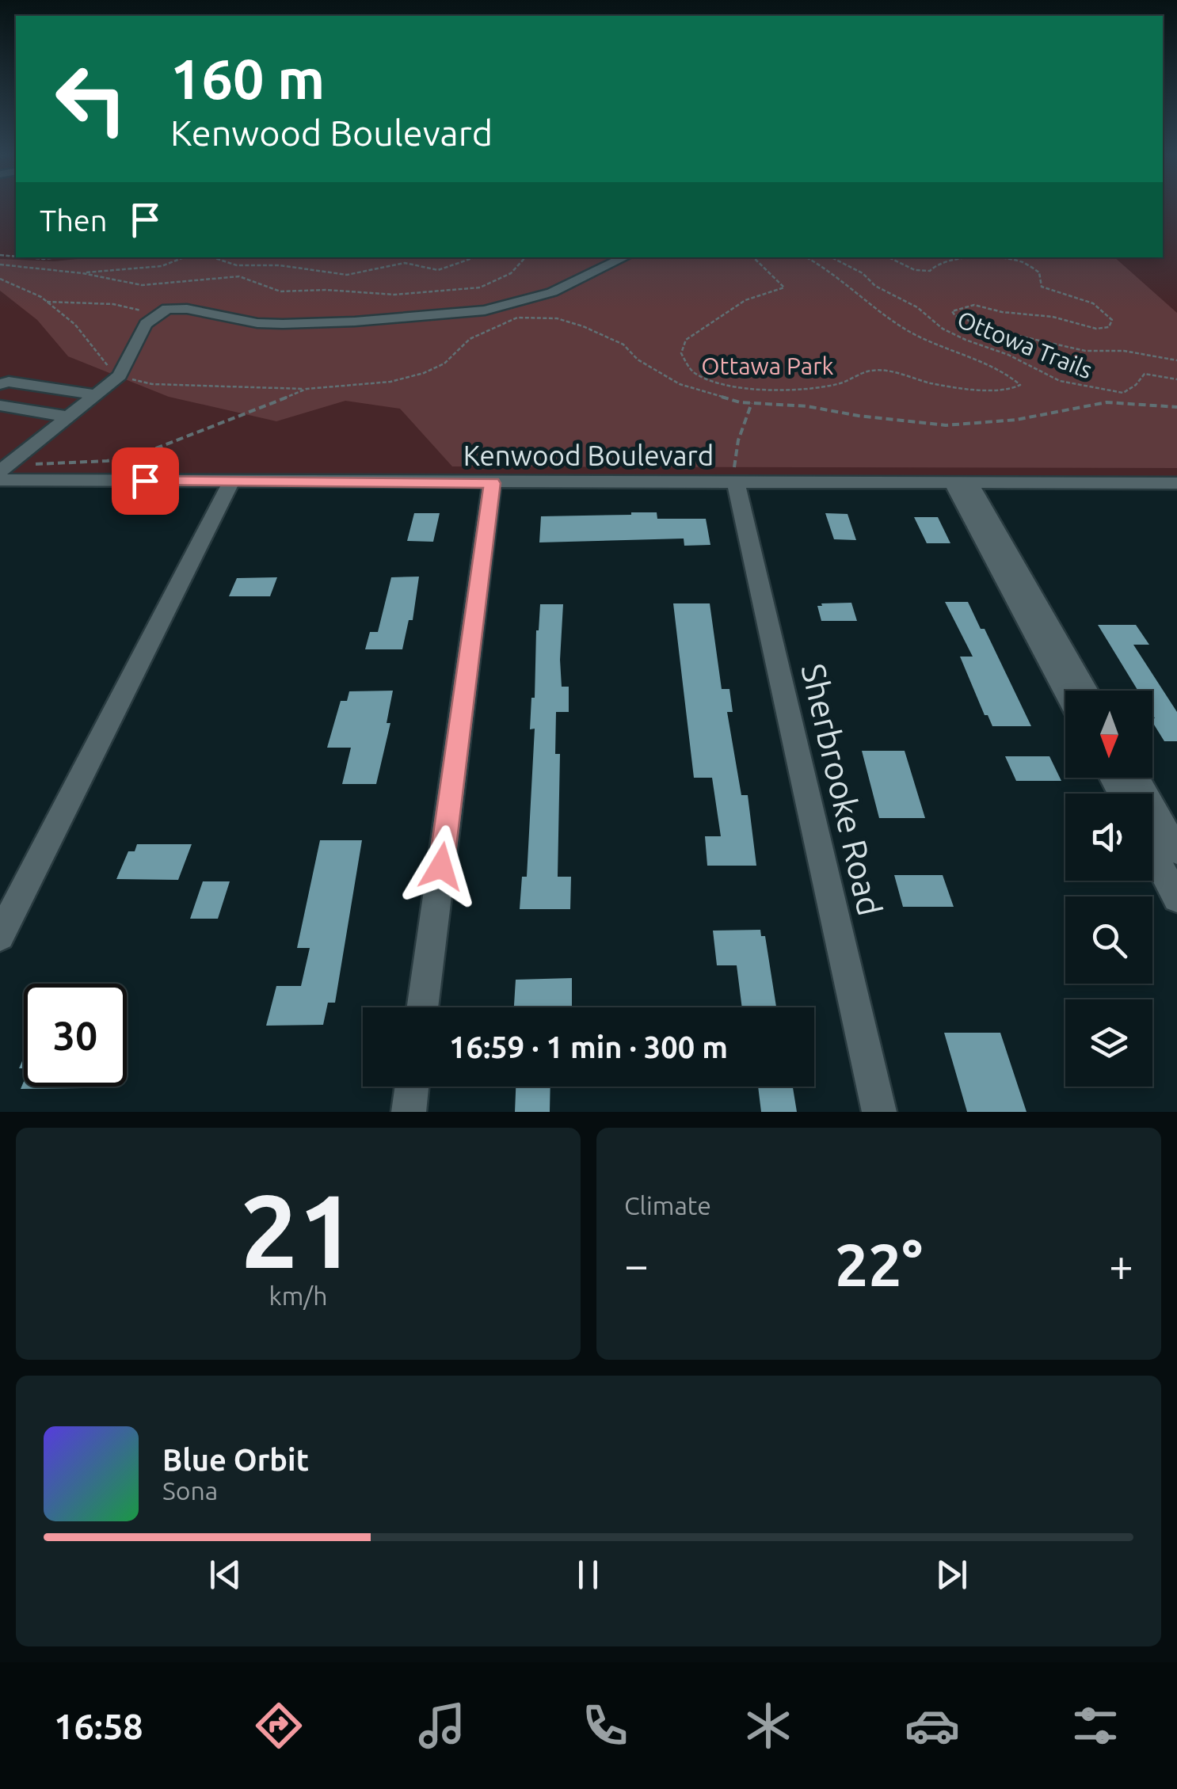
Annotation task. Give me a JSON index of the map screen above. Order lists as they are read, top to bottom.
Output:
{
  "streets": {
    "street": ["Kenwood Boulevard", "Sherbrooke Road"],
    "path": ["Ottowa Trails"]
  },
  "crossings": [
    ["Kenwood Boulevard", "Sherbrooke Road"]
  ],
  "parks": ["Ottawa Park"],
  "north": "bottom",
  "page": {
    "turn": ["160 m", "Kenwood Boulevard"],
    "then": "Then",
    "limit": "30",
    "trip": "16:59 · 1 min · 300 m",
    "tile": [
      ["21", "km/h"],
      "Climate"
    ],
    "heat": ["−", "22°", "+"],
    "song": ["Blue Orbit", "Sona"],
    "tabs": "16:58"
  }
}
